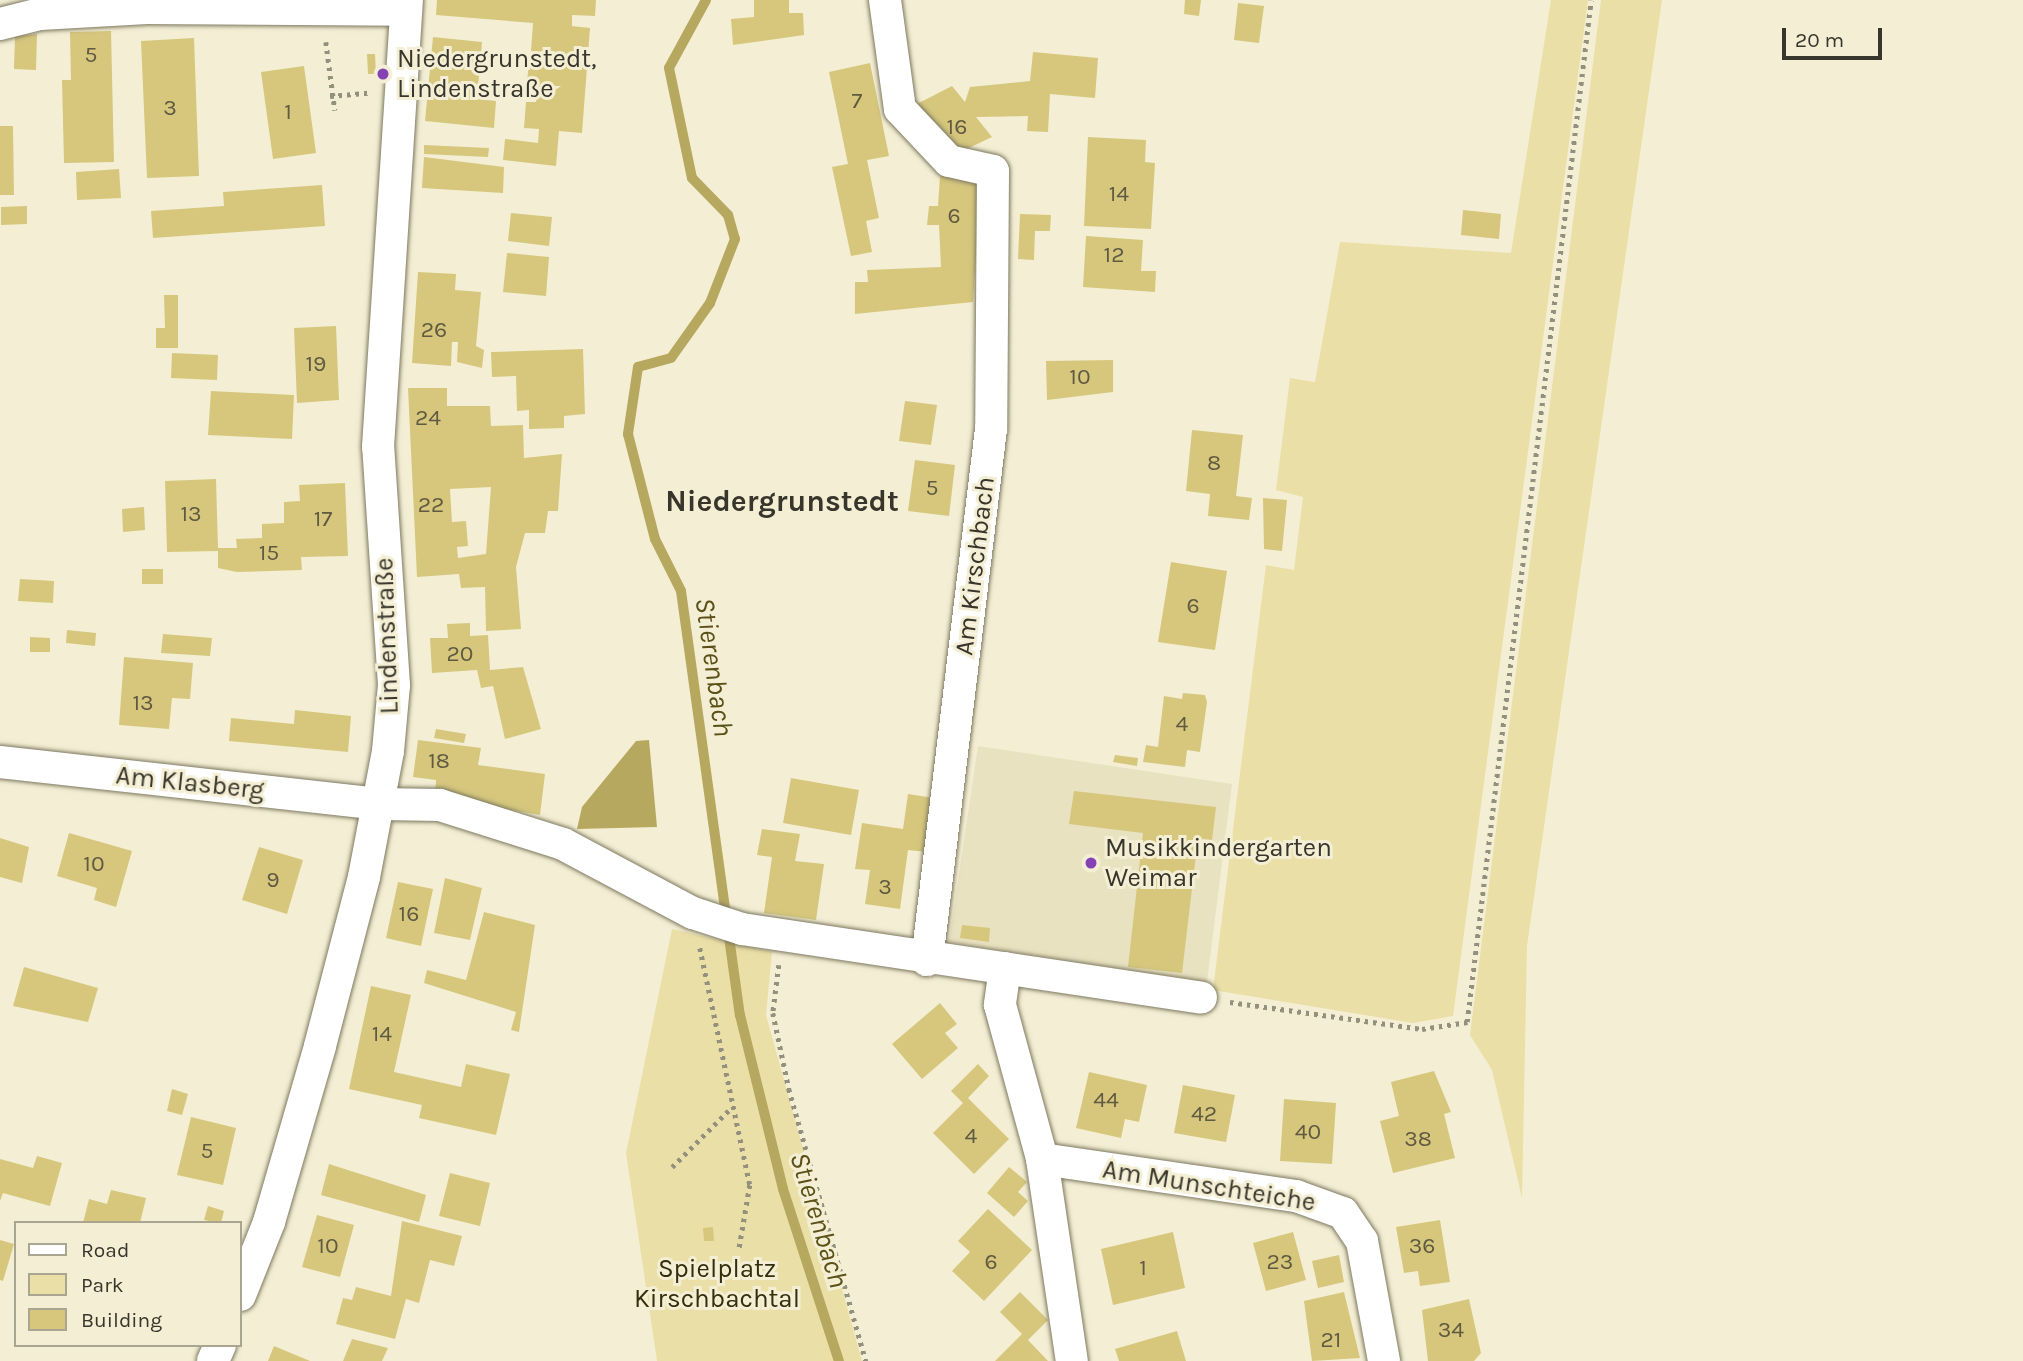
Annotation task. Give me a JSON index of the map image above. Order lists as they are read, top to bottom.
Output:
{
  "streets": {
    "street": [
      "Am Kirschbach",
      "Lindenstraße",
      "Am Klasberg",
      "Am Munschteiche"
    ]
  },
  "crossings": [
    ["Lindenstraße", "Am Klasberg"]
  ],
  "districts": ["Niedergrunstedt"],
  "water": ["Stierenbach"],
  "parks": ["Spielplatz Kirschbachtal"],
  "places": ["Niedergrunstedt, Lindenstraße", "Musikkindergarten Weimar"],
  "house_numbers": [
    "5",
    "7",
    "3",
    "1",
    "16",
    "14",
    "6",
    "12",
    "26",
    "19",
    "10",
    "24",
    "8",
    "5",
    "22",
    "13",
    "17",
    "15",
    "6",
    "20",
    "13",
    "4",
    "18",
    "10",
    "9",
    "3",
    "16",
    "14",
    "44",
    "42",
    "40",
    "4",
    "38",
    "5",
    "10",
    "36",
    "6",
    "23",
    "1",
    "34",
    "21"
  ],
  "legend": ["Road", "Park", "Building"],
  "scale_bar": "20 m"
}
